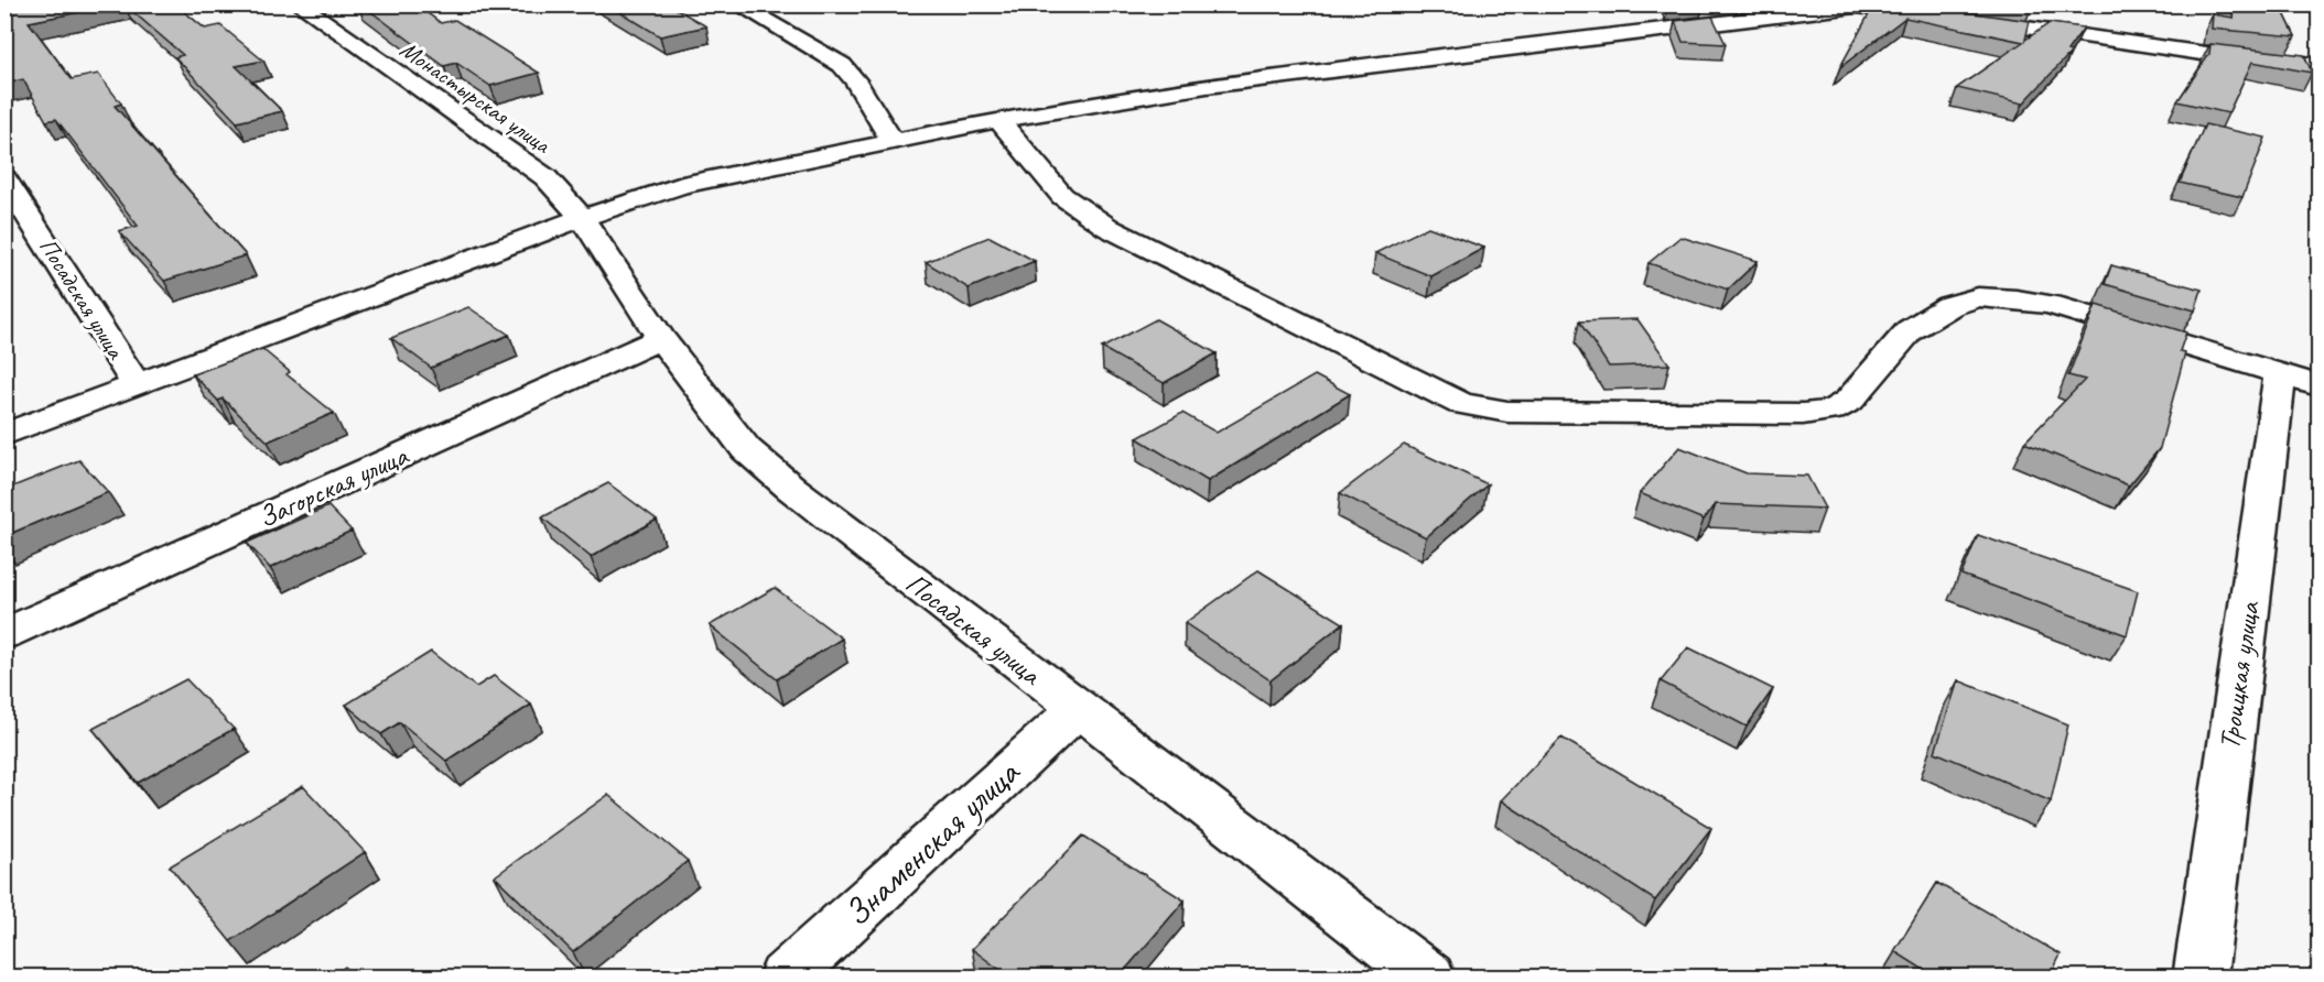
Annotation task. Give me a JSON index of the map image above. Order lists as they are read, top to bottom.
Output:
{
  "streets": {
    "street": [
      "Монастырская улица",
      "Посадская улица",
      "Загорская улица",
      "Троицкая улица",
      "Знаменская улица"
    ]
  },
  "crossings": [
    ["Монастырская улица", "Посадская улица"],
    ["Посадская улица", "Загорская улица"],
    ["Посадская улица", "Знаменская улица"]
  ]
}
